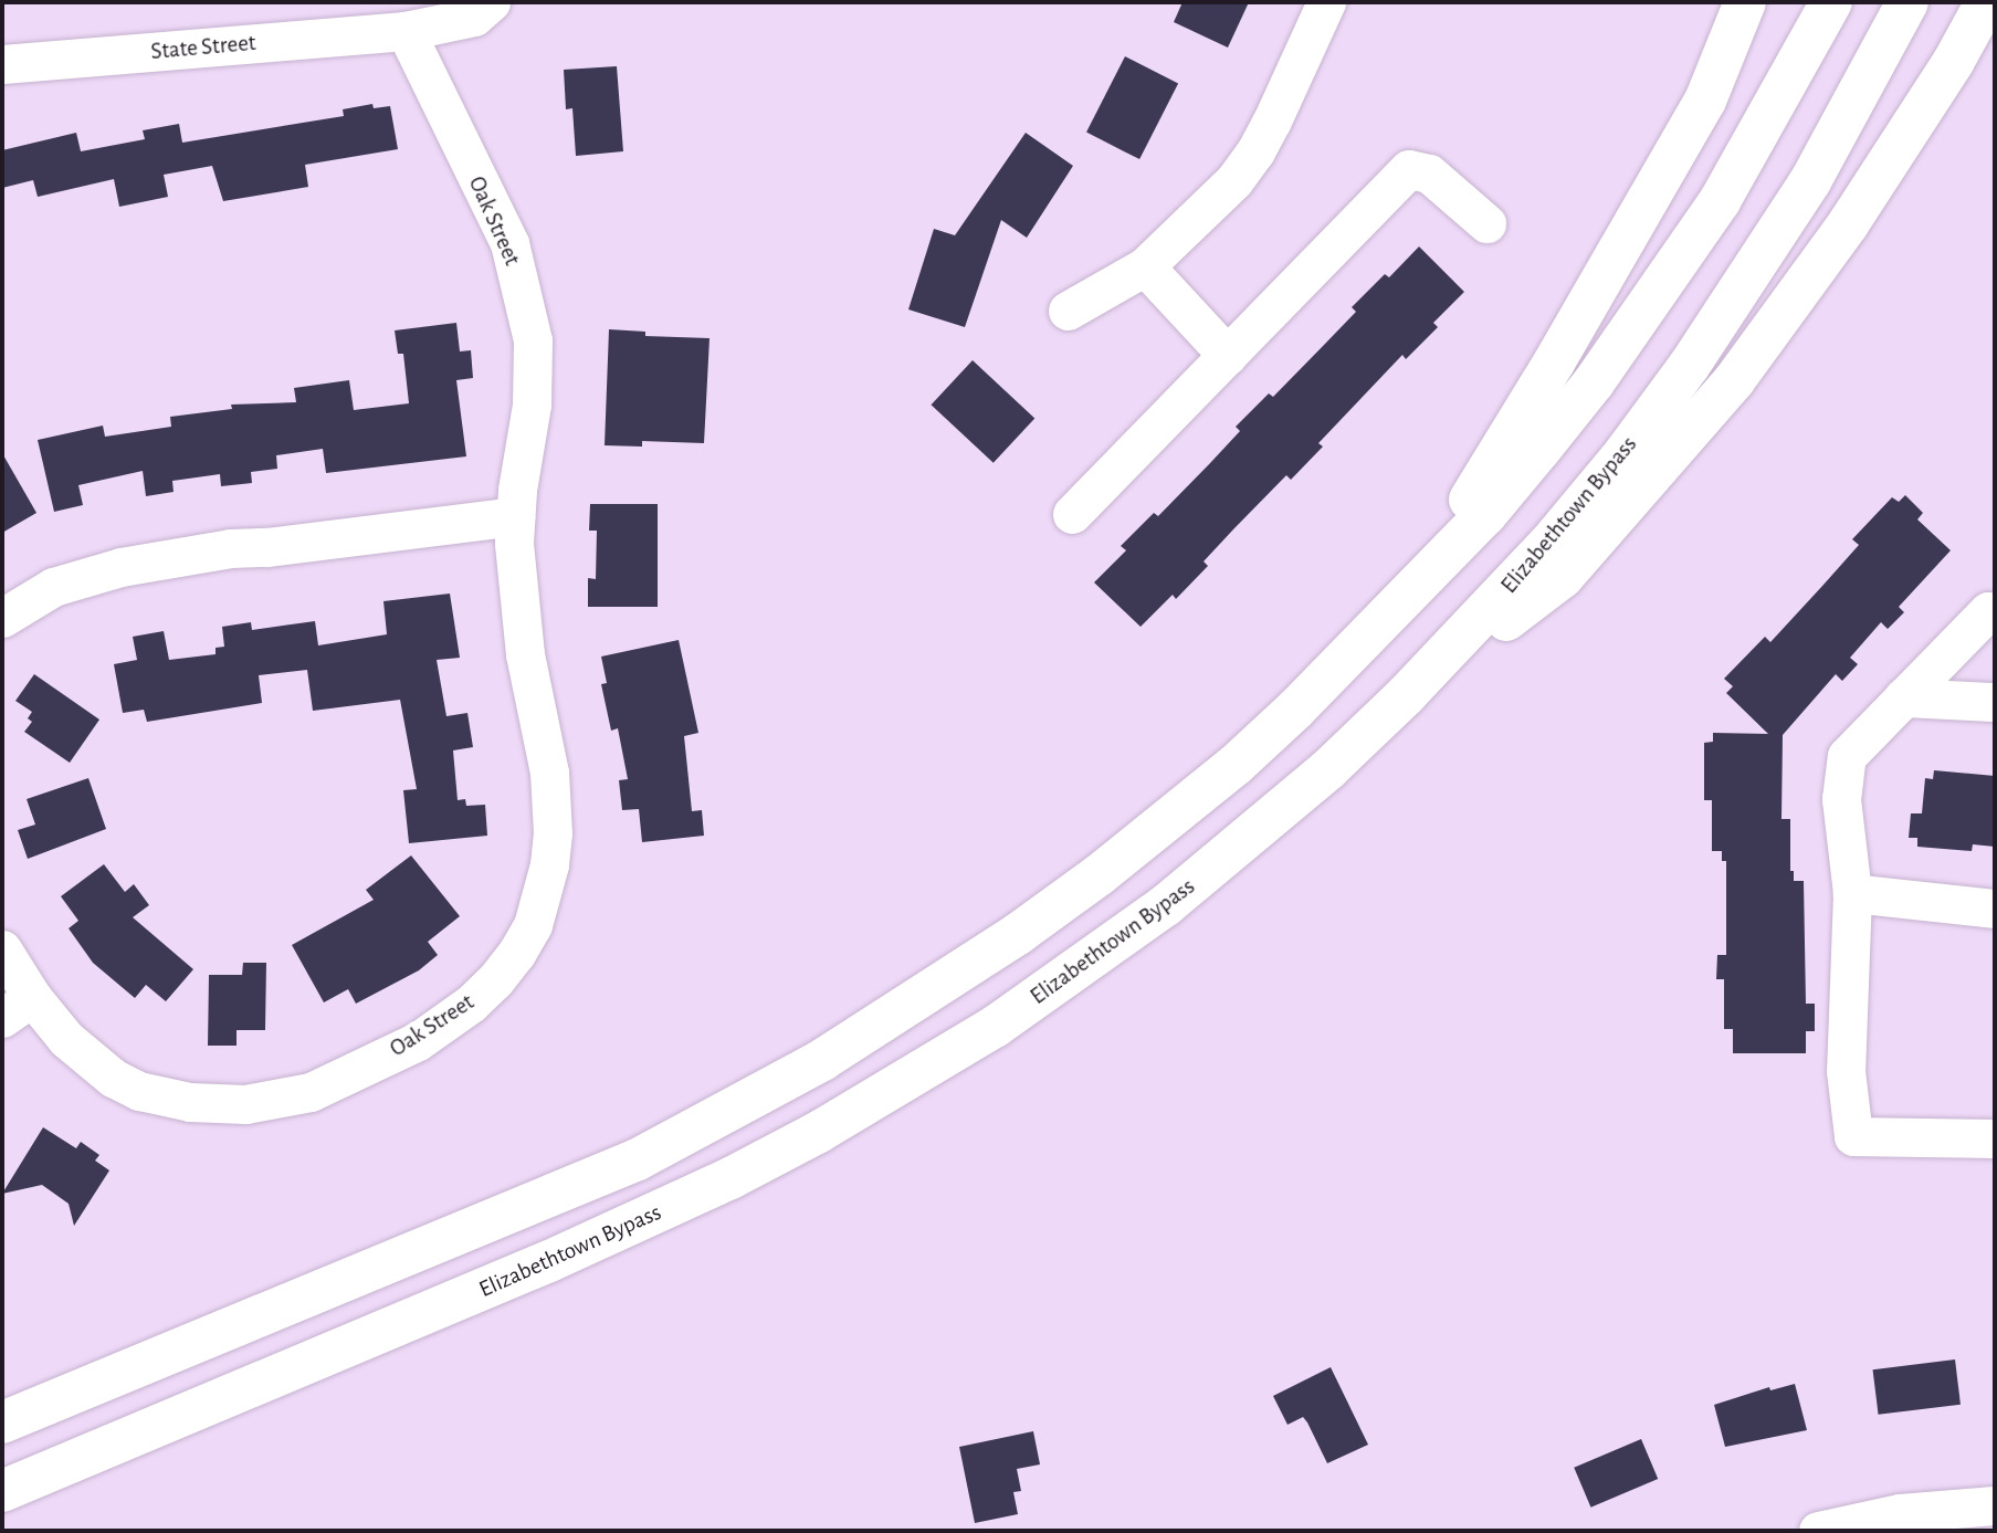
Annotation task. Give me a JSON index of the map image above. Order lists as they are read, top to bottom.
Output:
{
  "streets": {
    "highway": ["Elizabethtown Bypass"],
    "street": ["State Street", "Oak Street"]
  },
  "crossings": [
    ["State Street", "Oak Street"]
  ]
}
